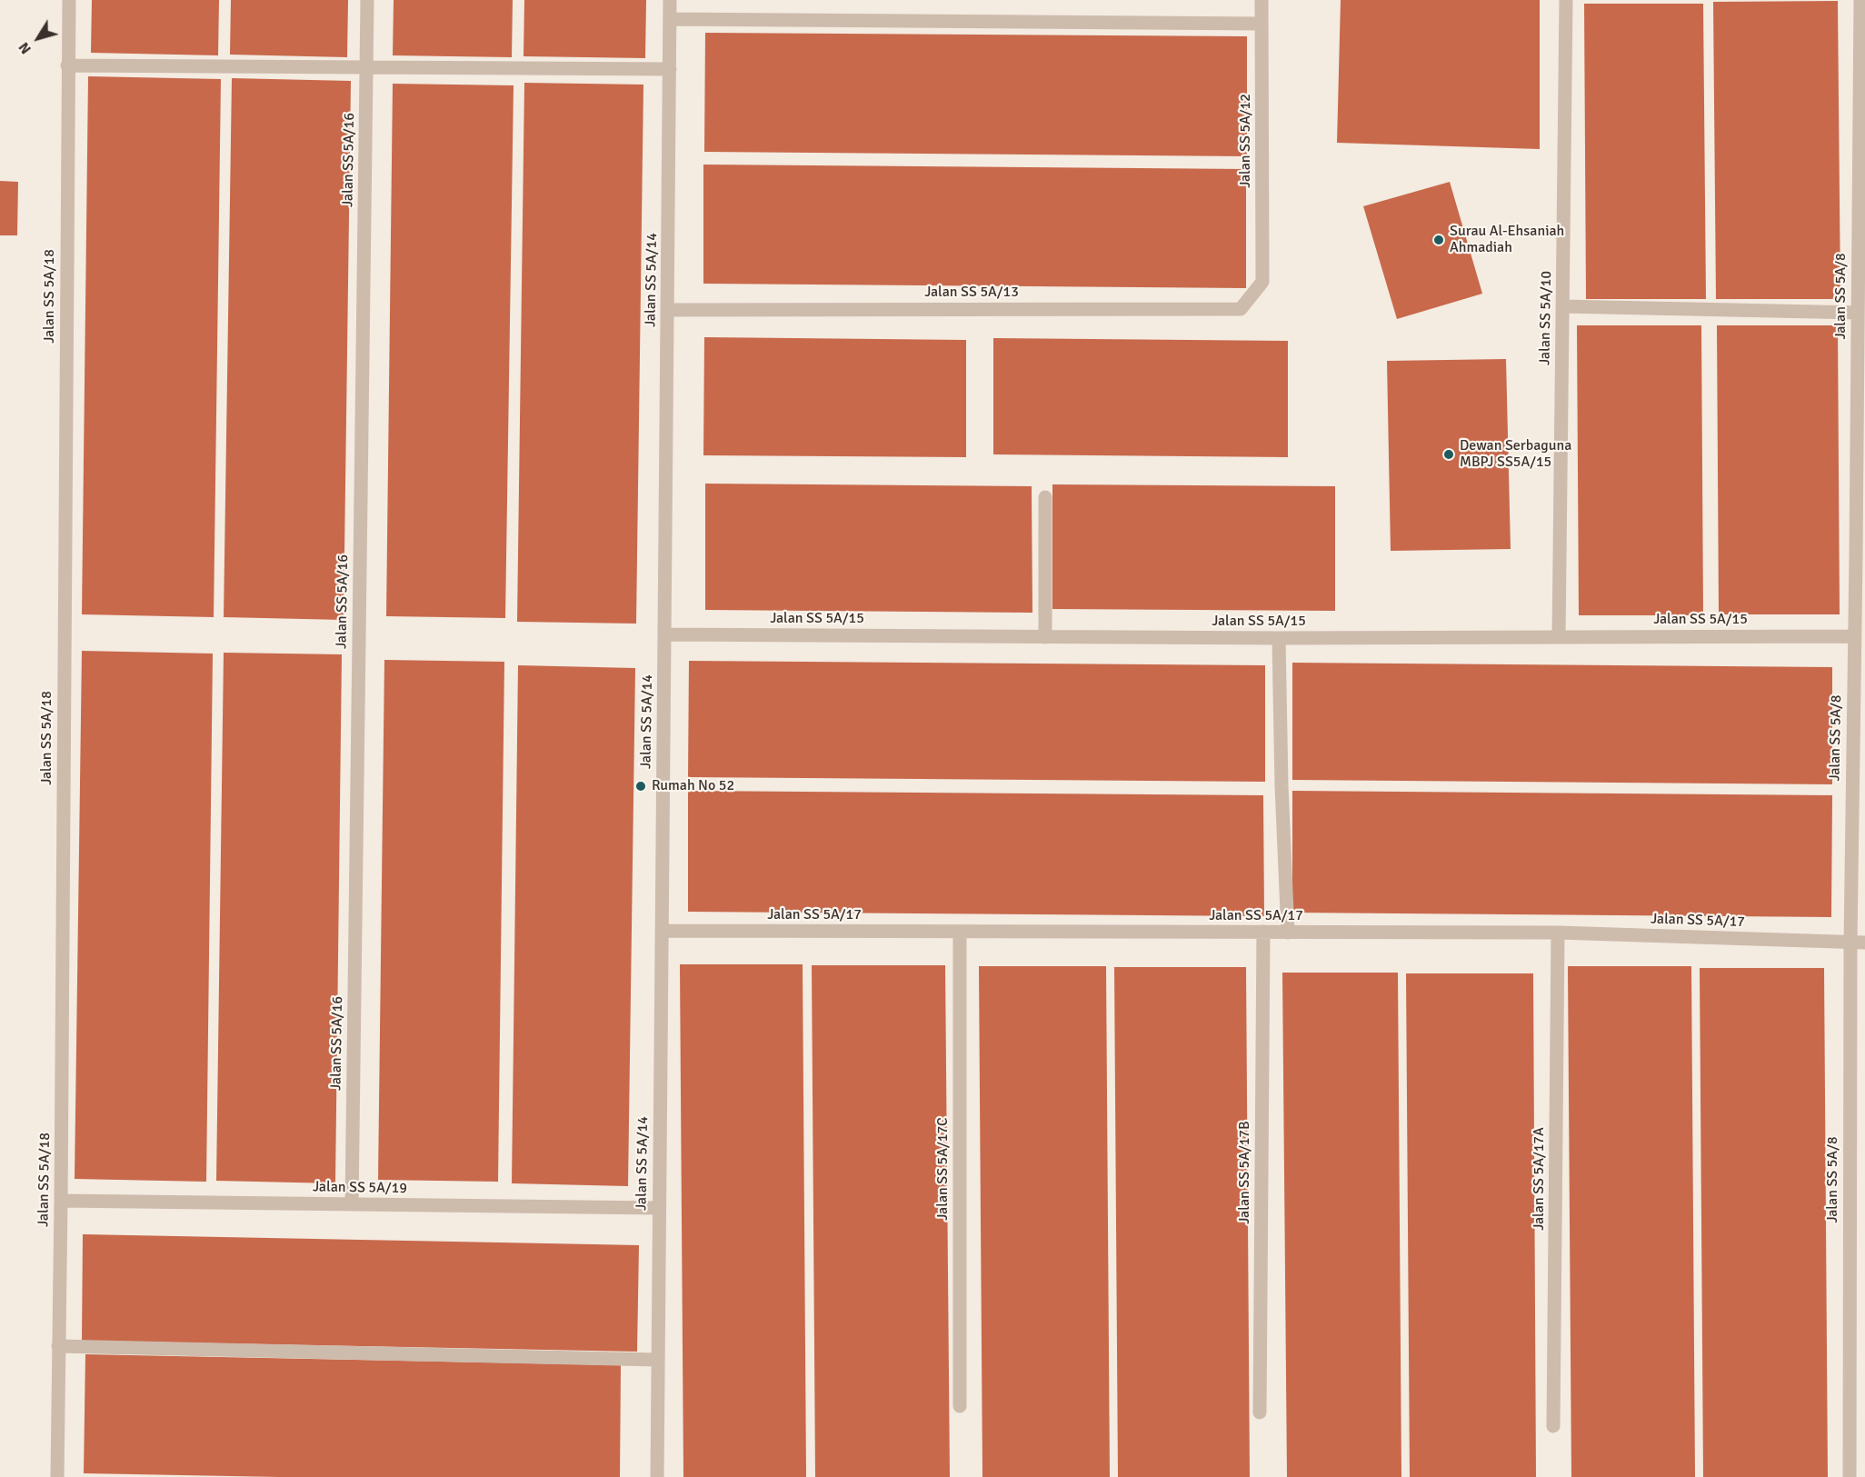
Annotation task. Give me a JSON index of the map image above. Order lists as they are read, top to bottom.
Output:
{
  "streets": {
    "street": [
      "Jalan SS 5A/12",
      "Jalan SS 5A/16",
      "Jalan SS 5A/14",
      "Jalan SS 5A/13",
      "Jalan SS 5A/18",
      "Jalan SS 5A/8",
      "Jalan SS 5A/10",
      "Jalan SS 5A/15",
      "Jalan SS 5A/17",
      "Jalan SS 5A/17C",
      "Jalan SS 5A/17B",
      "Jalan SS 5A/17A",
      "Jalan SS 5A/19"
    ]
  },
  "crossings": [
    ["Jalan SS 5A/12", "Jalan SS 5A/13"],
    ["Jalan SS 5A/16", "Jalan SS 5A/19"],
    ["Jalan SS 5A/14", "Jalan SS 5A/13"],
    ["Jalan SS 5A/14", "Jalan SS 5A/15"],
    ["Jalan SS 5A/14", "Jalan SS 5A/17"],
    ["Jalan SS 5A/14", "Jalan SS 5A/19"],
    ["Jalan SS 5A/18", "Jalan SS 5A/19"],
    ["Jalan SS 5A/8", "Jalan SS 5A/15"],
    ["Jalan SS 5A/8", "Jalan SS 5A/17"],
    ["Jalan SS 5A/10", "Jalan SS 5A/15"],
    ["Jalan SS 5A/17", "Jalan SS 5A/17C"],
    ["Jalan SS 5A/17", "Jalan SS 5A/17B"],
    ["Jalan SS 5A/17", "Jalan SS 5A/17A"]
  ],
  "places": ["Surau Al-Ehsaniah Ahmadiah", "Dewan Serbaguna MBPJ SS5A/15", "Rumah No 52"],
  "north": "bottom left"
}
